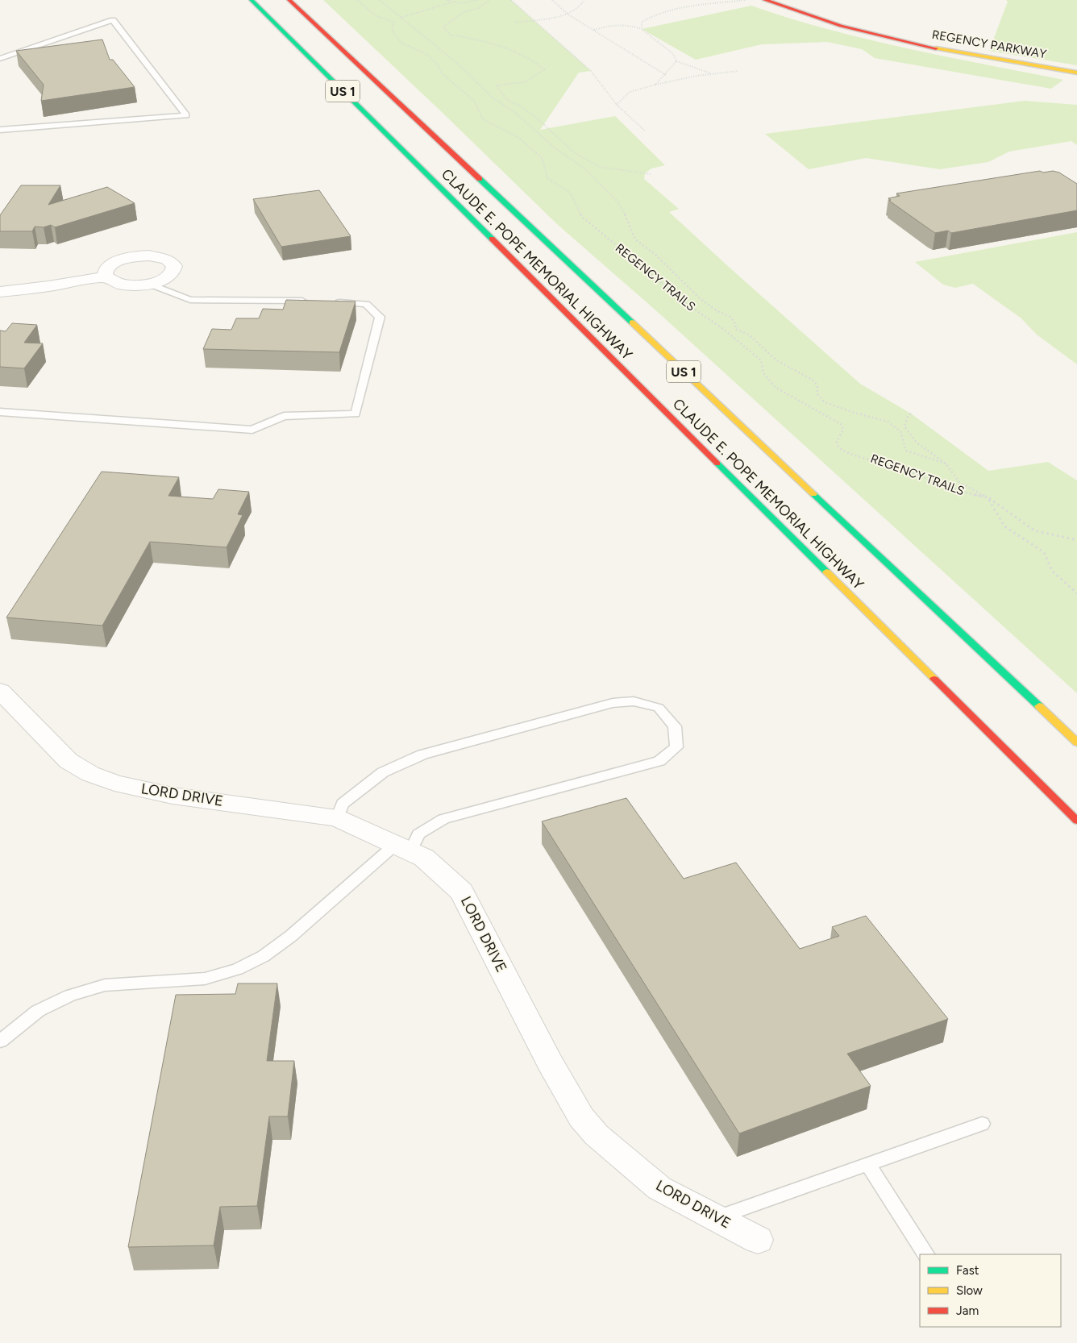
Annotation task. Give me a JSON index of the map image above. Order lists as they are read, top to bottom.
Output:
{
  "streets": {
    "main road": ["REGENCY PARKWAY", "US 1", "CLAUDE E. POPE MEMORIAL HIGHWAY"],
    "street": ["LORD DRIVE"],
    "path": ["REGENCY TRAILS"]
  },
  "legend": ["Fast", "Slow", "Jam"]
}
